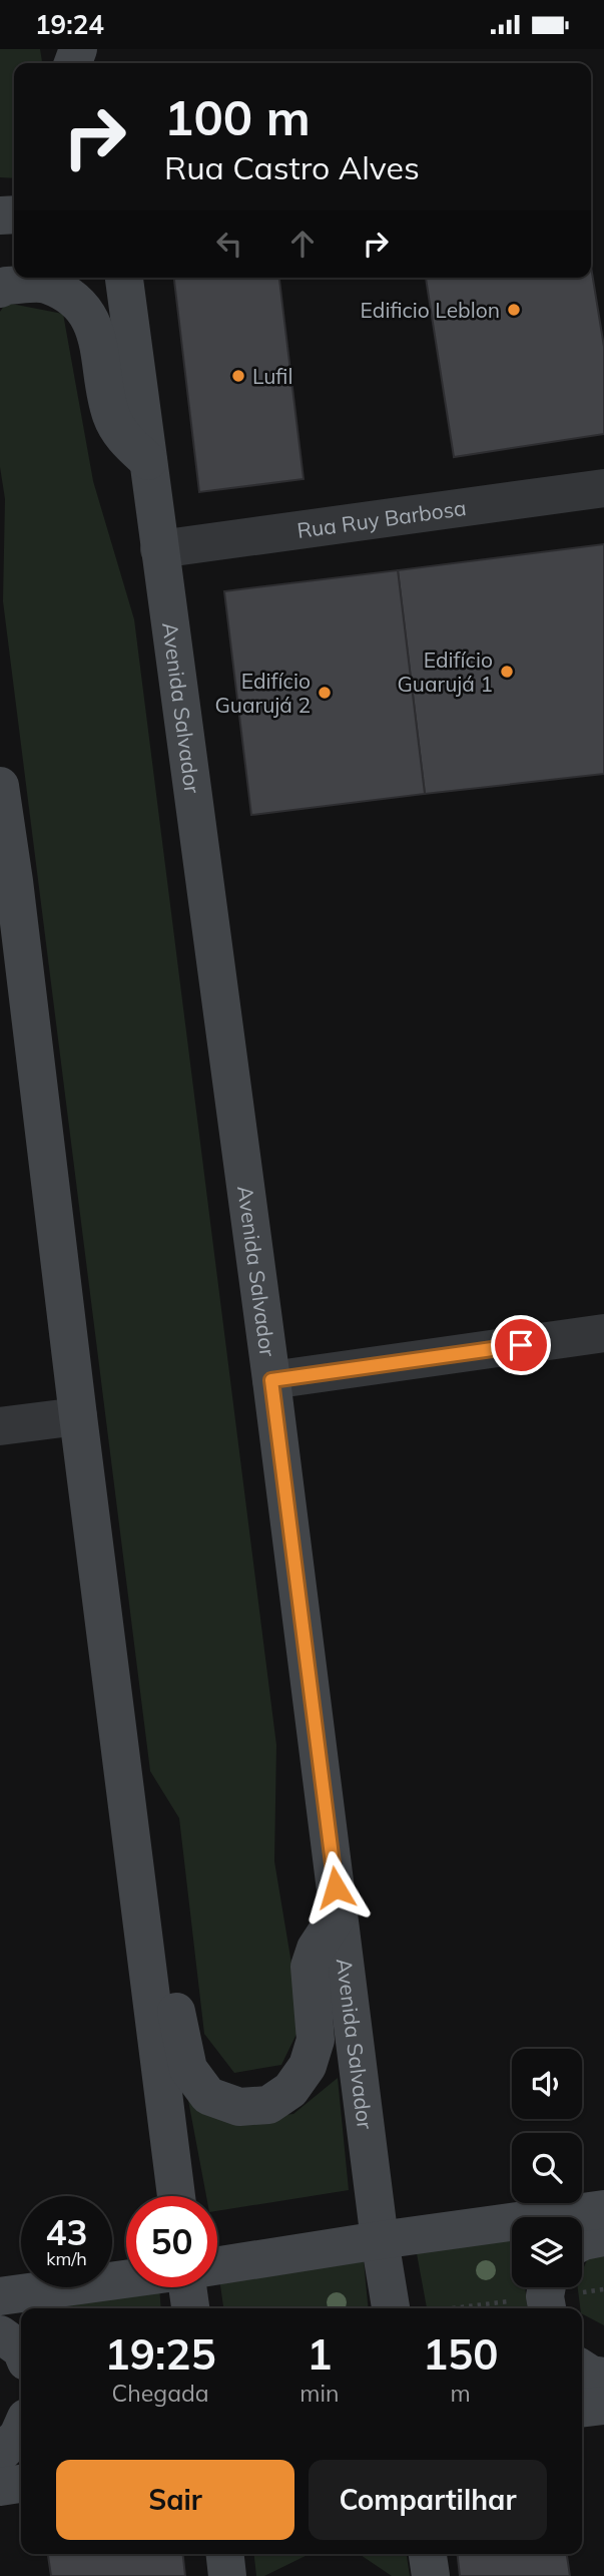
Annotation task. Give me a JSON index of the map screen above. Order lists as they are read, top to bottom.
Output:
{
  "streets": {
    "main road": ["Avenida Salvador"],
    "street": ["Rua Ruy Barbosa"]
  },
  "crossings": [
    ["Rua Ruy Barbosa", "Avenida Salvador"]
  ],
  "places": [
    "Edificio Leblon",
    "Lufil",
    "Edifício Guarujá 1",
    "Edifício Guarujá 2"
  ],
  "page": {
    "status": "19:24",
    "turn": ["100 m", "Rua Castro Alves"],
    "speed": "43 km/h",
    "limit": "50",
    "eta": [
      "19:25",
      "Chegada",
      "1",
      "min",
      "150",
      "m"
    ],
    "buttons": ["Sair", "Compartilhar"]
  }
}
